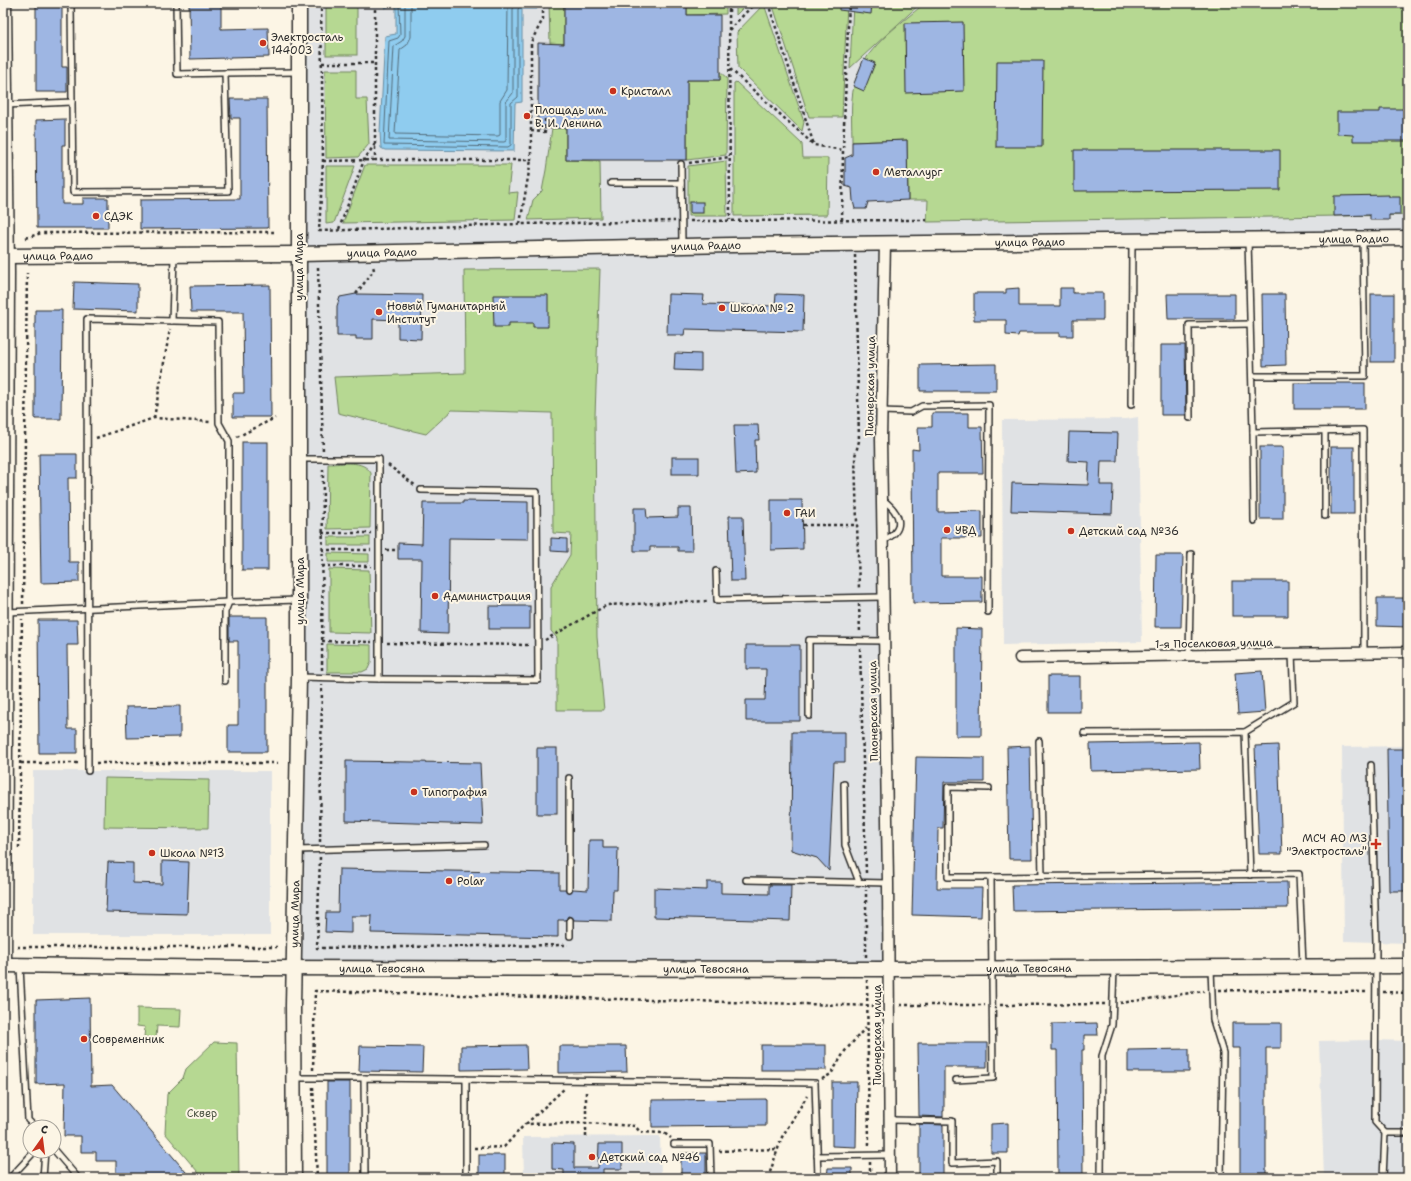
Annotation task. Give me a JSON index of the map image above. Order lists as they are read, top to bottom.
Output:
{
  "streets": {
    "main road": ["улица Радио", "улица Мира", "улица Тевосяна"],
    "street": ["Пионерская улица", "1-я Поселковая улица"]
  },
  "crossings": [
    ["улица Радио", "улица Мира"],
    ["улица Радио", "Пионерская улица"],
    ["улица Мира", "улица Тевосяна"],
    ["Пионерская улица", "улица Тевосяна"]
  ],
  "parks": ["Сквер"],
  "places": {
    "other": [
      "Электросталь 144003",
      "Кристалл",
      "Площадь им. В. И. Ленина",
      "Металлург",
      "СДЭК",
      "Школа № 2",
      "Новый Гуманитарный Институт",
      "ГАИ",
      "УВД",
      "Детский сад №36",
      "Администрация",
      "Типография",
      "Школа №13",
      "Polar",
      "Современник",
      "Детский сад №46"
    ],
    "health": ["МСЧ АО МЗ \"Электросталь\""]
  },
  "north": "top"
}
